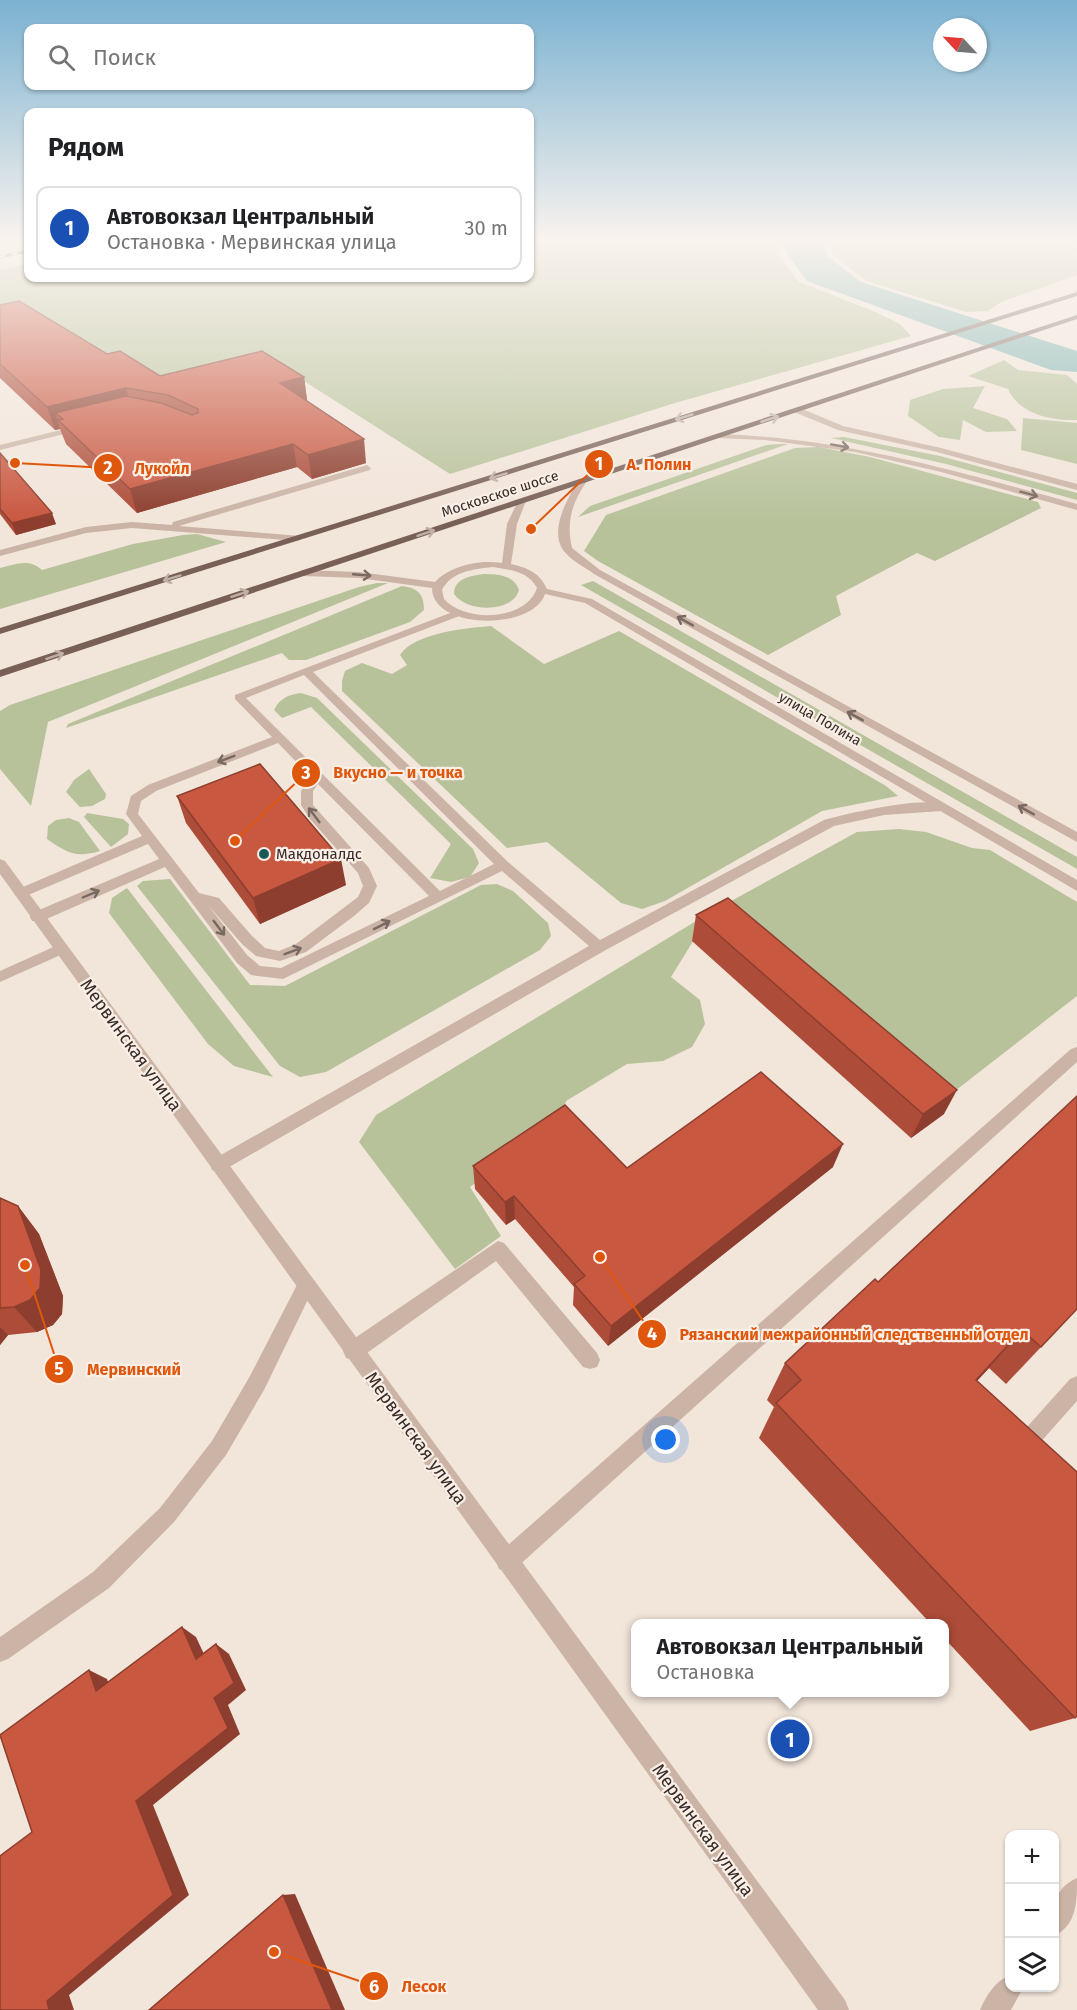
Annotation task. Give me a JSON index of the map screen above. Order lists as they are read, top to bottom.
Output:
{
  "streets": {
    "main road": ["Московское шоссе"],
    "street": ["улица Полина", "Мервинская улица"]
  },
  "places": [
    "Лукойл",
    "А. Полин",
    "Вкусно — и точка",
    "Макдоналдс",
    "Рязанский межрайонный следственный отдел",
    "Мервинский",
    "Лесок"
  ],
  "north": "top left",
  "page": {
    "search": "Поиск",
    "heading": "Рядом",
    "list": [
      {
        "mark": "1",
        "name": "Автовокзал Центральный",
        "note": "Остановка · Мервинская улица",
        "value": "30 m"
      }
    ],
    "popup": ["Автовокзал Центральный", "Остановка"],
    "pins": "1",
    "map_buttons": ["+", "−"]
  }
}
